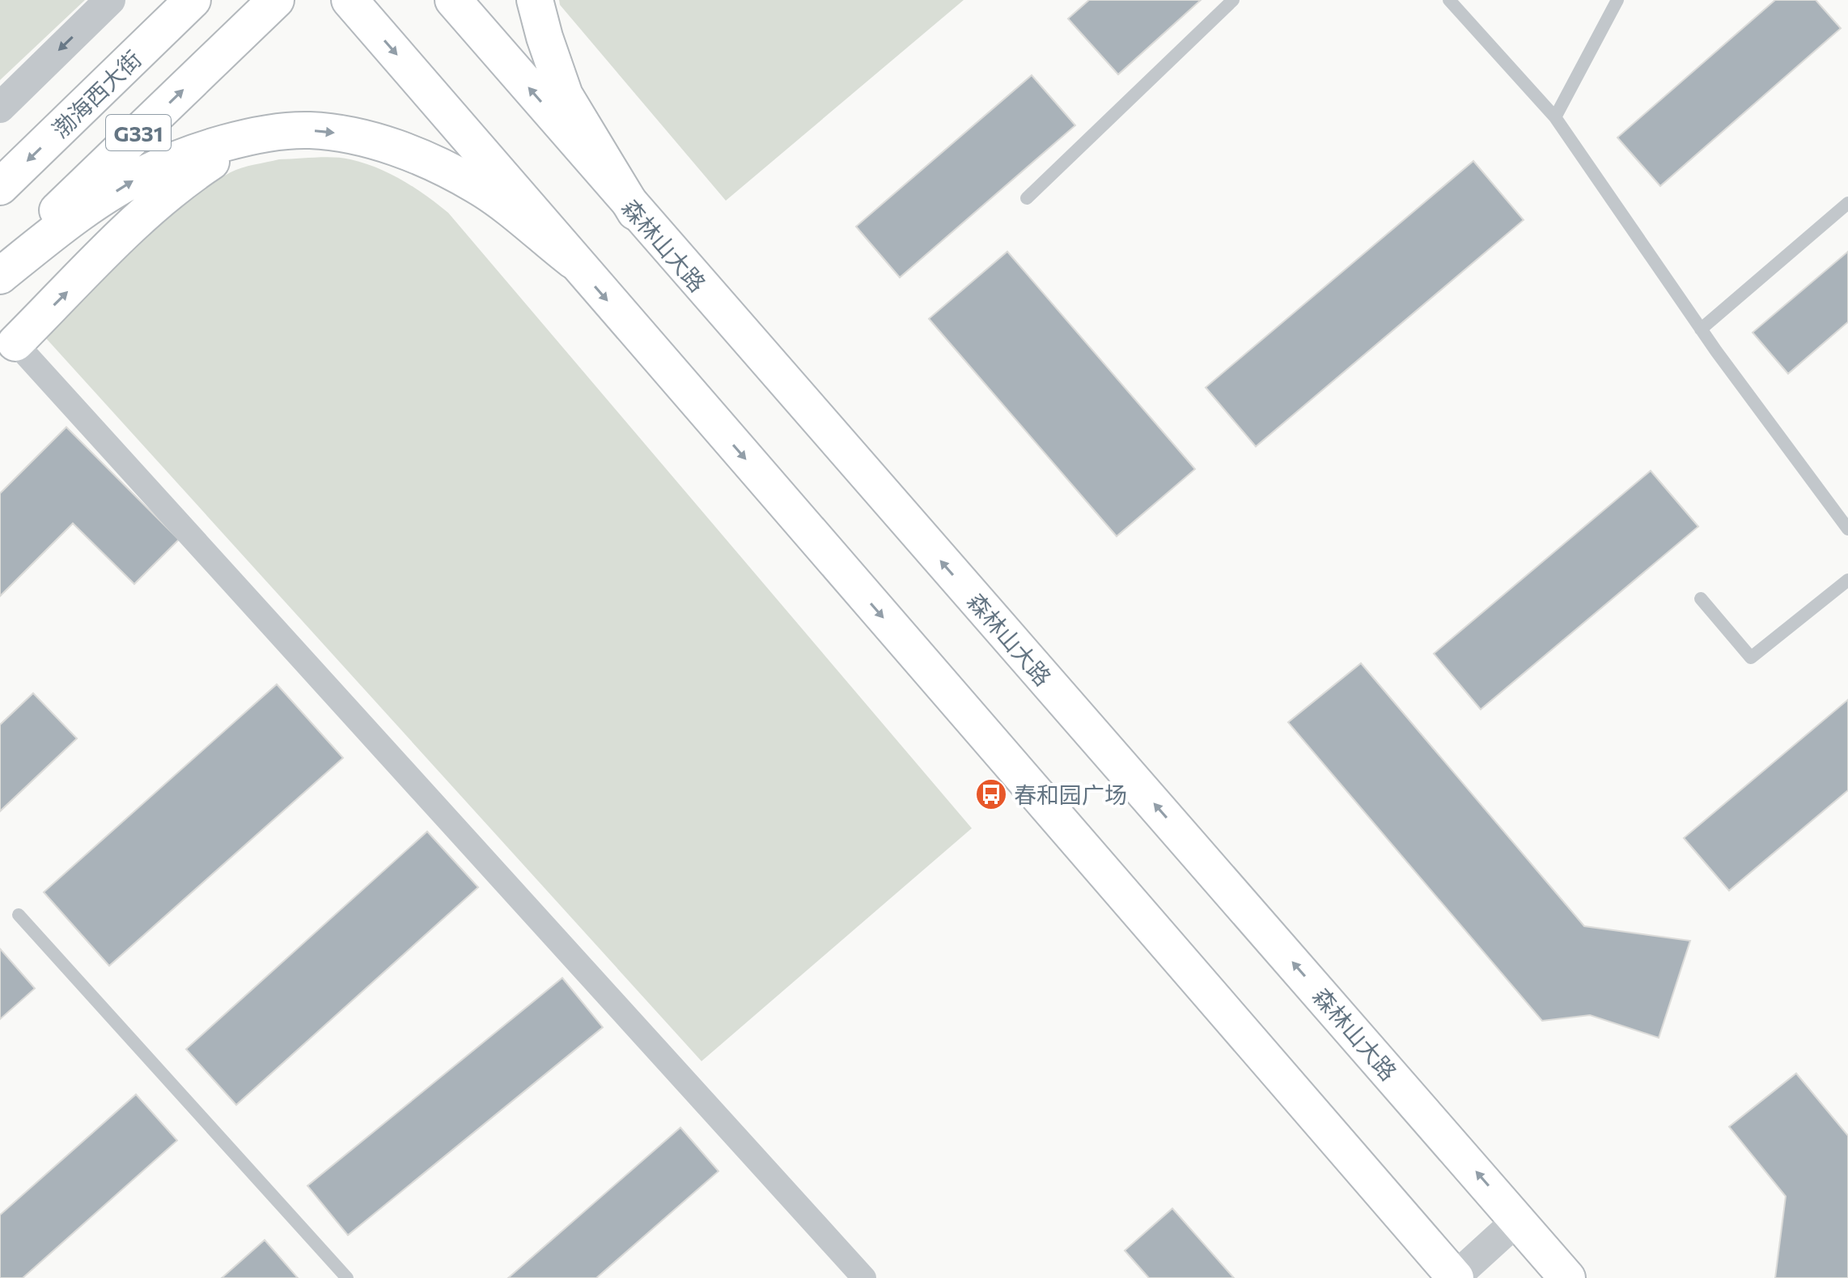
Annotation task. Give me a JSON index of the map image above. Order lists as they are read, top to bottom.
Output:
{
  "streets": {
    "main road": ["渤海西大街", "G331", "森林山大路"]
  },
  "places": {
    "bus stop": ["春和园广场"]
  }
}
